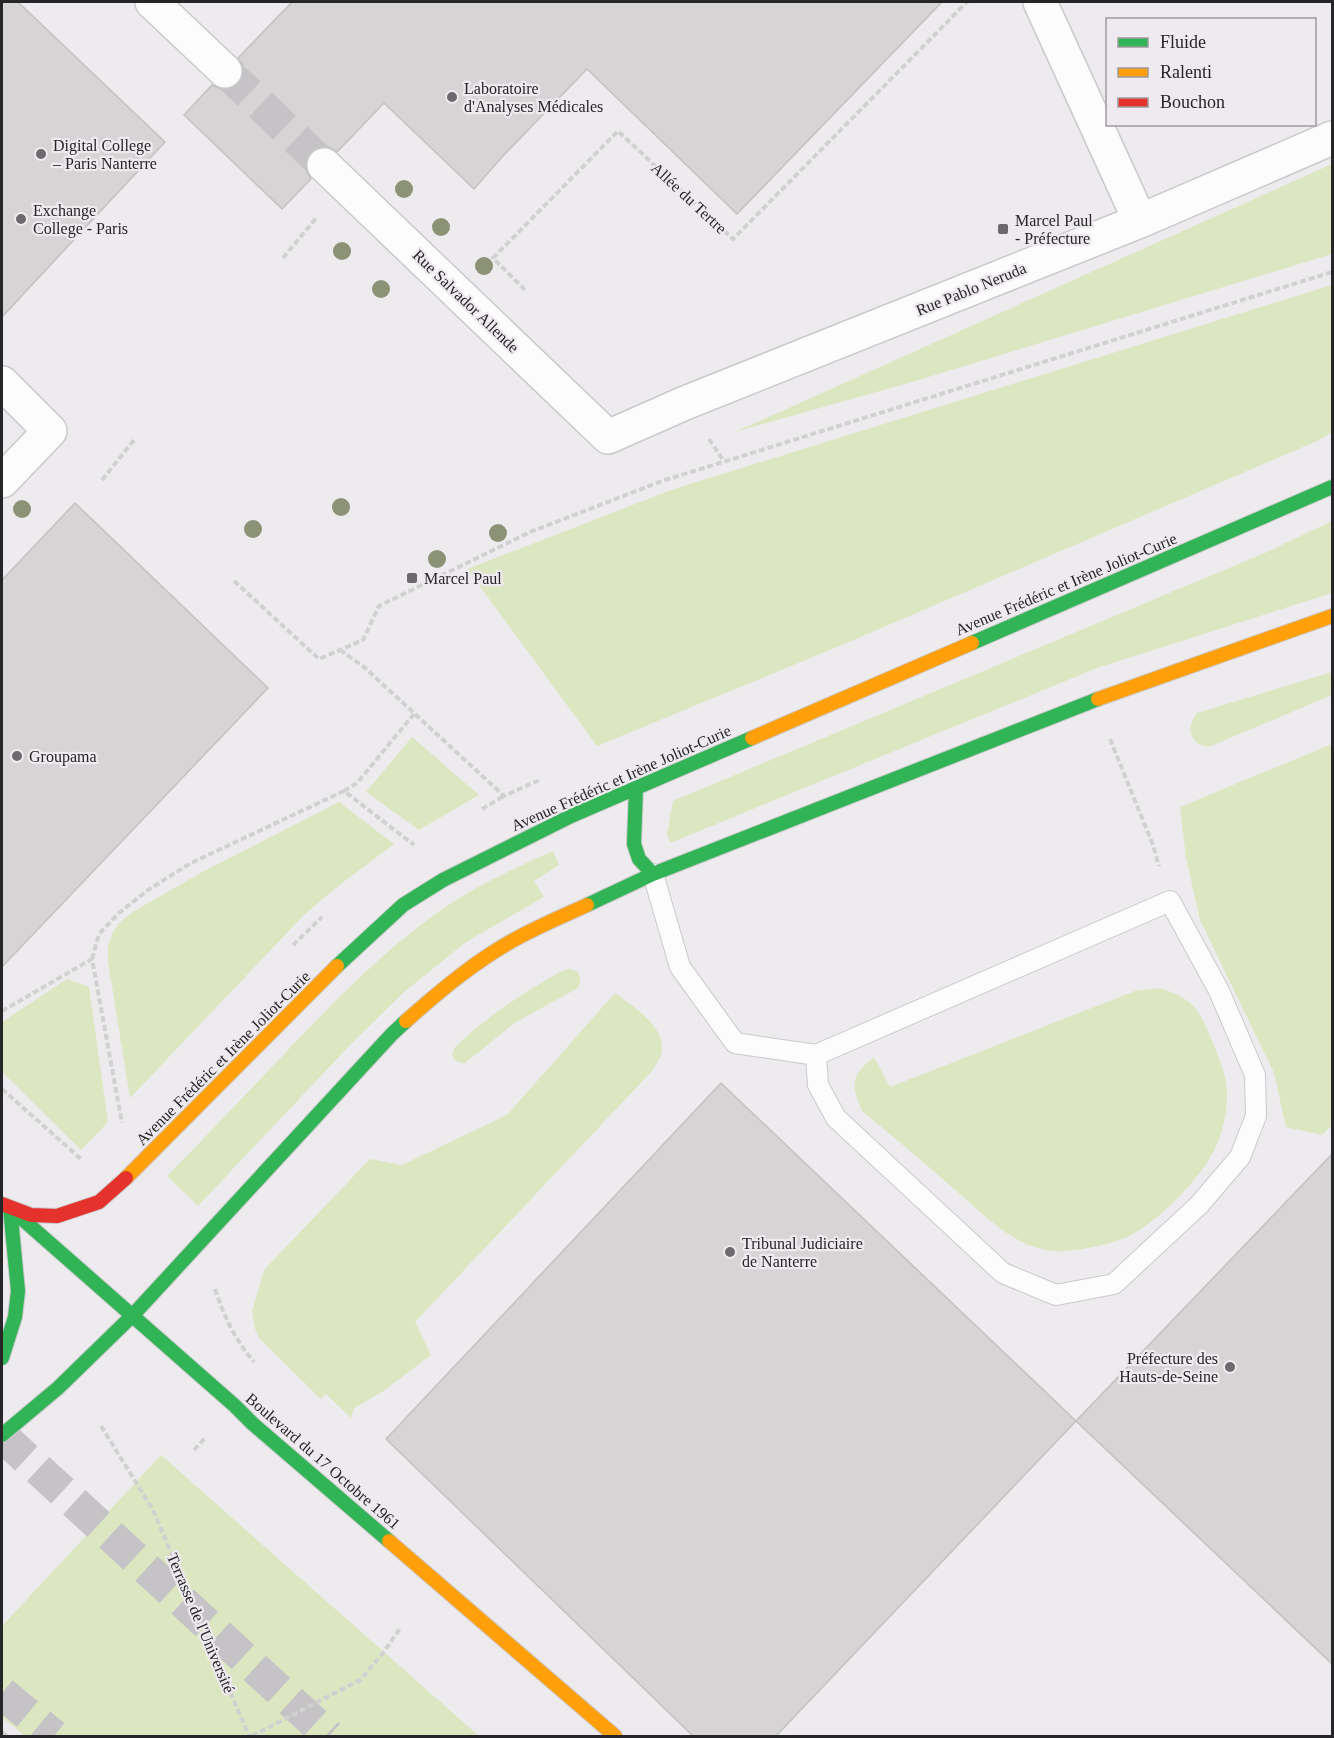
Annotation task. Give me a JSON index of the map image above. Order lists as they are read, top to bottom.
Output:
{
  "streets": {
    "main road": ["Avenue Frédéric et Irène Joliot-Curie", "Boulevard du 17 Octobre 1961"],
    "street": ["Rue Pablo Neruda", "Rue Salvador Allende"],
    "path": ["Allée du Tertre", "Terrasse de l'Université"]
  },
  "crossings": [
    ["Rue Pablo Neruda", "Rue Salvador Allende"],
    ["Avenue Frédéric et Irène Joliot-Curie", "Boulevard du 17 Octobre 1961"]
  ],
  "places": {
    "other": [
      "Laboratoire d'Analyses Médicales",
      "Digital College – Paris Nanterre",
      "Exchange College - Paris",
      "Groupama",
      "Tribunal Judiciaire de Nanterre",
      "Préfecture des Hauts-de-Seine"
    ],
    "transit": ["Marcel Paul - Préfecture", "Marcel Paul"]
  },
  "legend": ["Fluide", "Ralenti", "Bouchon"]
}
